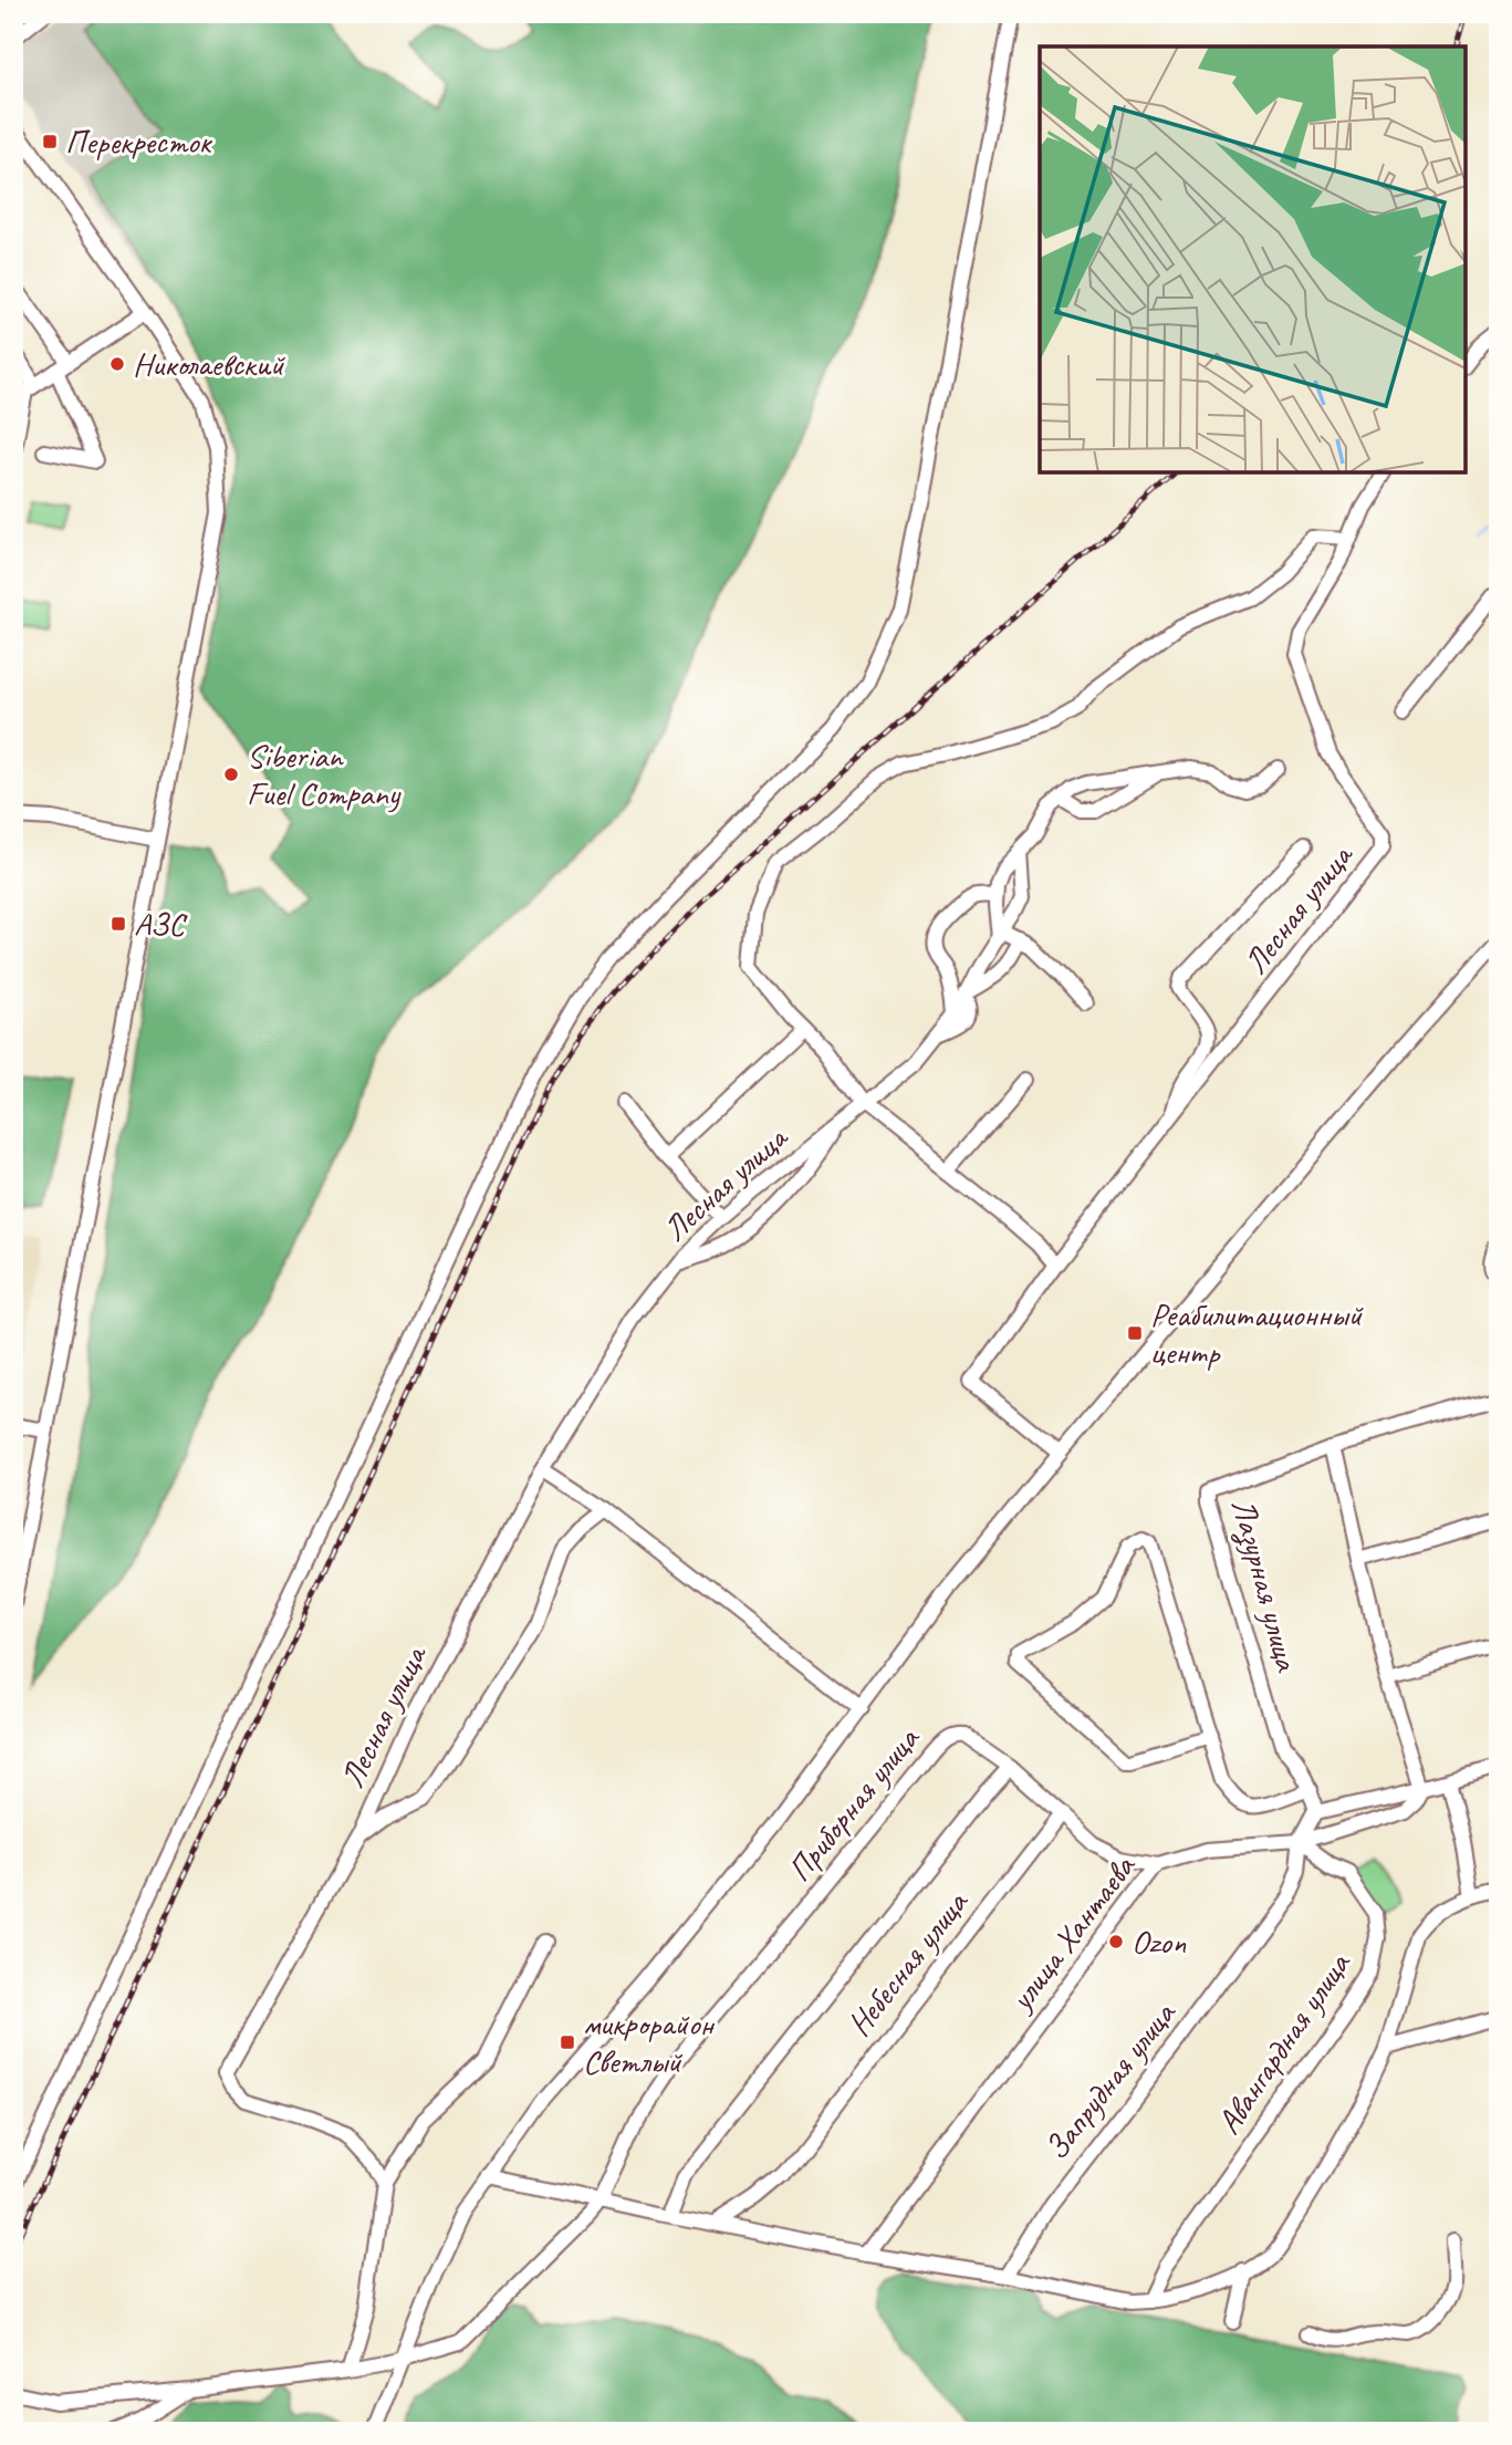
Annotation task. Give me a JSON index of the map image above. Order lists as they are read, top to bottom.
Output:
{
  "streets": {
    "street": [
      "Лесная улица",
      "Лазурная улица",
      "Приборная улица",
      "улица Хантаева",
      "Небесная улица",
      "Авангардная улица",
      "Запрудная улица"
    ]
  },
  "crossings": [
    ["Приборная улица", "Небесная улица"],
    ["улица Хантаева", "Авангардная улица"],
    ["улица Хантаева", "Запрудная улица"],
    ["Авангардная улица", "Запрудная улица"]
  ],
  "places": {
    "transit": [
      "Перекресток",
      "АЗС",
      "Реабилитационный центр",
      "микрорайон Светлый"
    ],
    "other": ["Николаевский", "Siberian Fuel Company", "Ozon"]
  }
}
